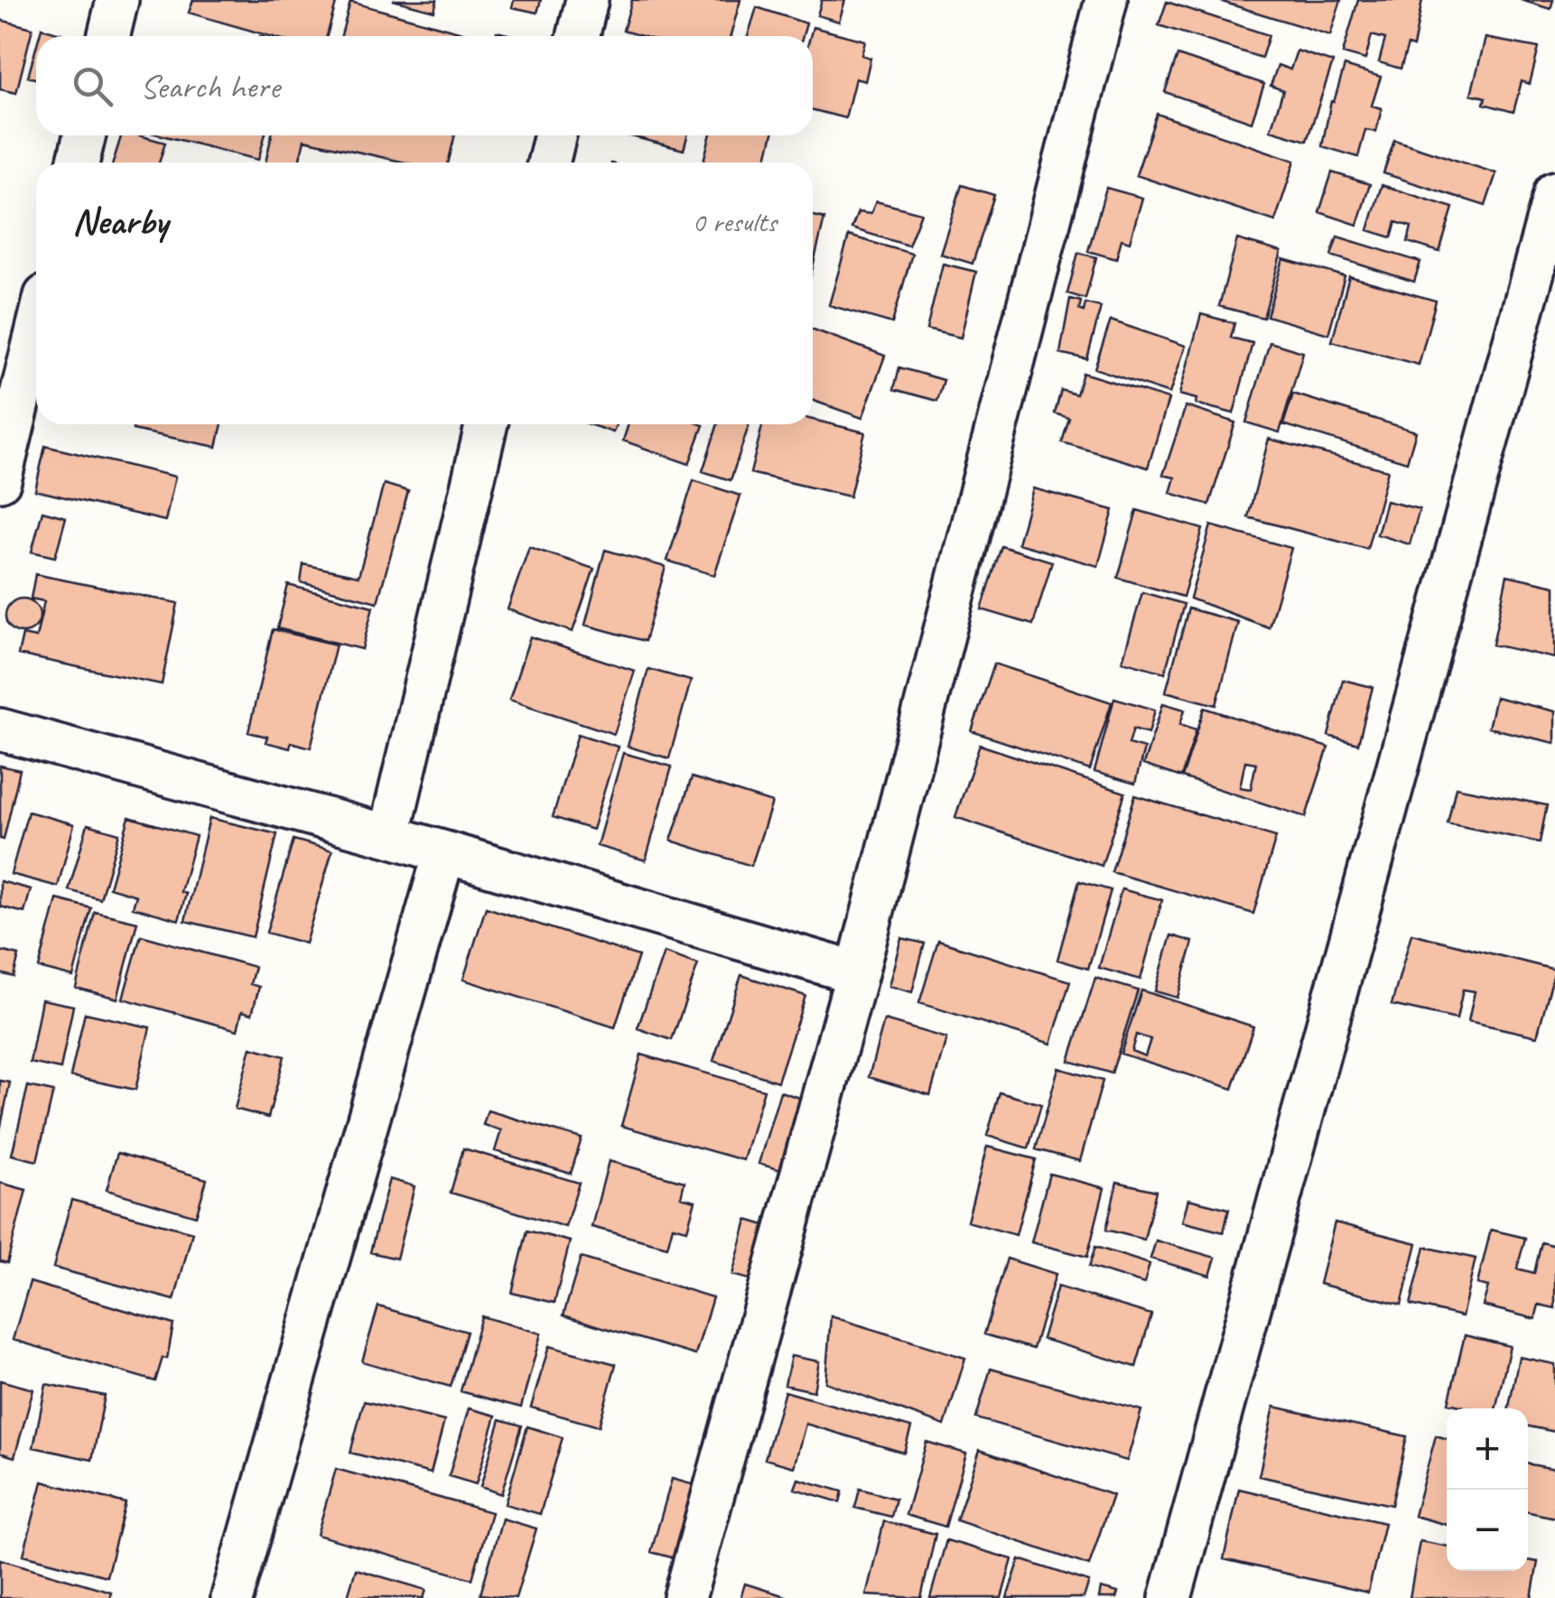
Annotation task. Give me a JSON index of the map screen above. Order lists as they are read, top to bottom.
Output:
{
  "page": {
    "search": "Search here",
    "heading": ["Nearby", "0 results"],
    "map_buttons": ["+", "−"]
  }
}
